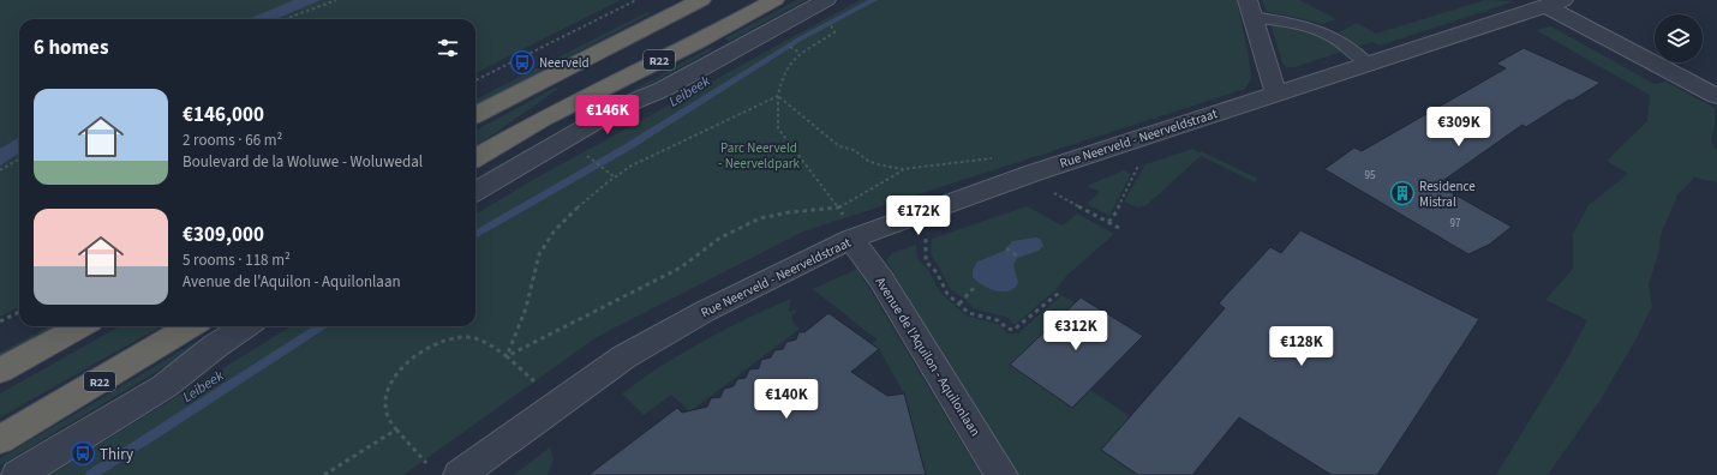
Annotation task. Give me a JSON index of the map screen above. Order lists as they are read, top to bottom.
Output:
{
  "streets": {
    "highway": ["R22"],
    "street": ["Rue Neerveld - Neerveldstraat", "Avenue de l'Aquilon - Aquilonlaan"]
  },
  "crossings": [
    ["Rue Neerveld - Neerveldstraat", "Avenue de l'Aquilon - Aquilonlaan"]
  ],
  "water": ["Leibeek"],
  "parks": ["Parc Neerveld - Neerveldpark"],
  "places": {
    "bus stop": ["Neerveld", "Thiry"],
    "building": ["Residence Mistral"]
  },
  "house_numbers": ["95", "97"],
  "page": {
    "heading": "6 homes",
    "list": [
      {
        "name": "€146,000",
        "note": "2 rooms · 66 m² · Boulevard de la Woluwe - Woluwedal"
      },
      {
        "name": "€309,000",
        "note": "5 rooms · 118 m² · Avenue de l'Aquilon - Aquilonlaan"
      }
    ],
    "price": [
      "€146K",
      "€309K",
      "€172K",
      "€312K",
      "€128K",
      "€140K"
    ]
  }
}
